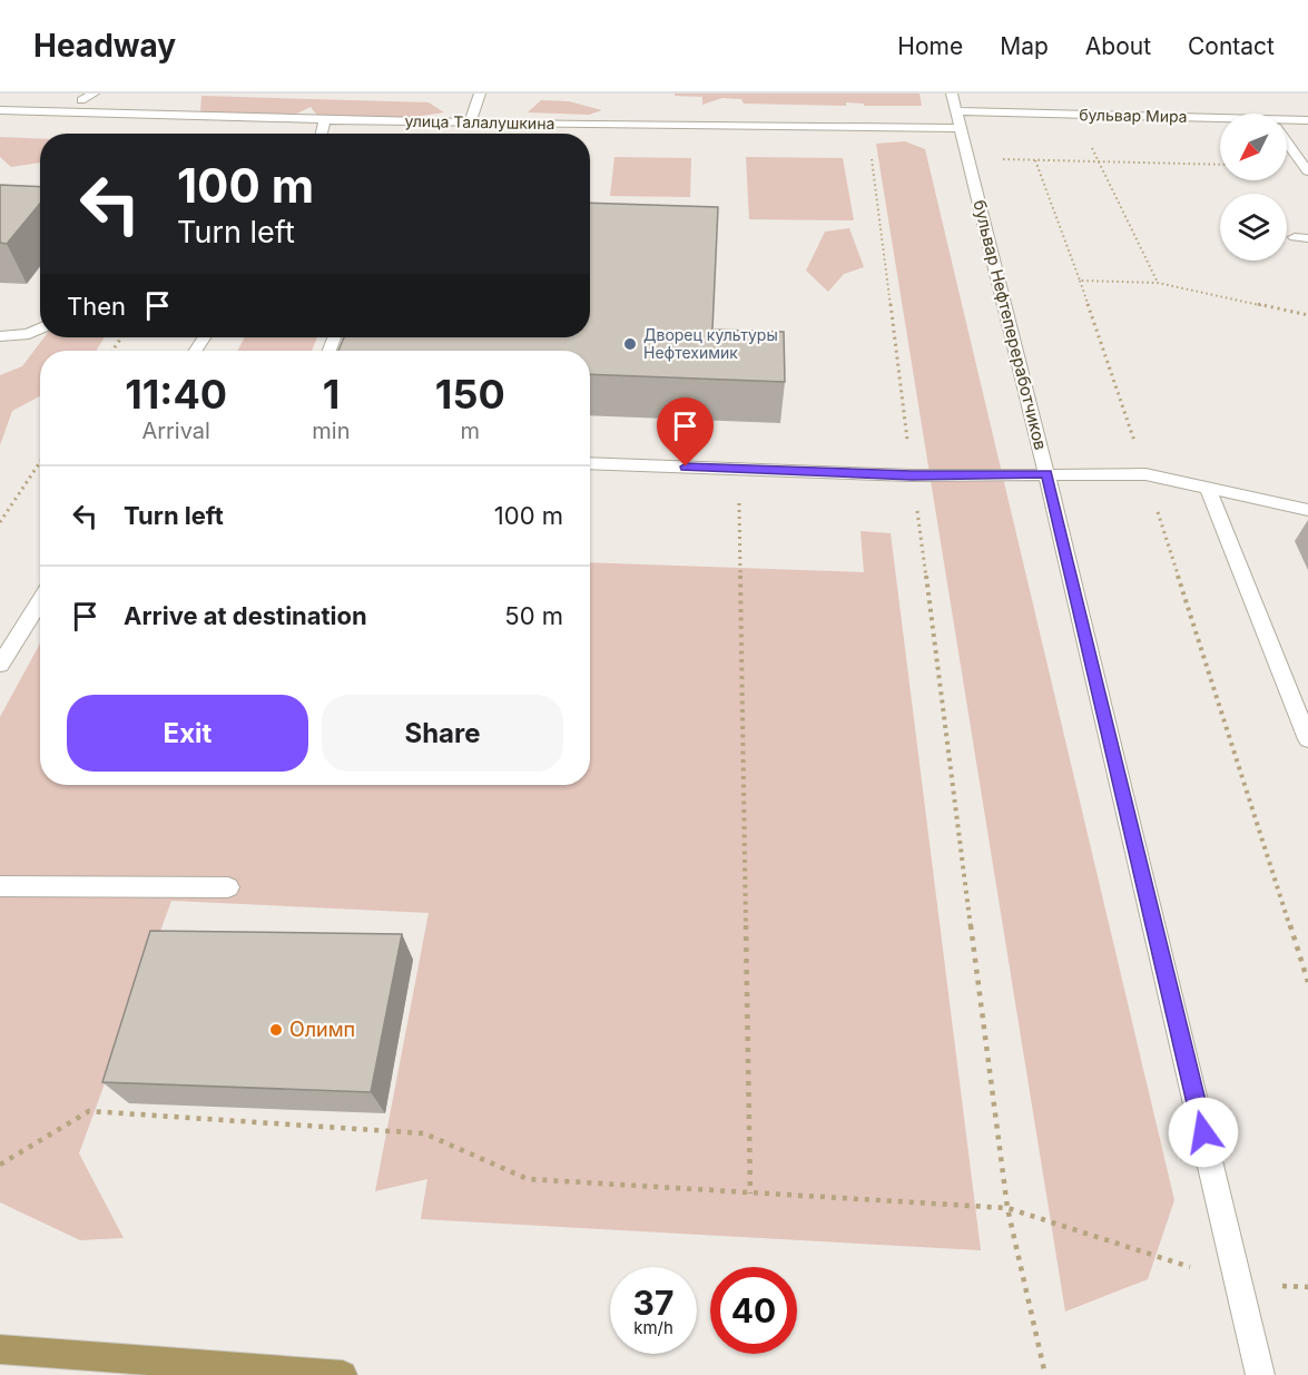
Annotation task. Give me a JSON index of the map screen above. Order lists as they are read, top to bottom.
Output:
{
  "streets": {
    "street": ["бульвар Мира", "улица Талалушкина", "бульвар Нефтепереработчиков"]
  },
  "crossings": [
    ["бульвар Мира", "бульвар Нефтепереработчиков"],
    ["улица Талалушкина", "бульвар Нефтепереработчиков"]
  ],
  "places": ["Дворец культуры Нефтехимик", "Олимп"],
  "north": "bottom left",
  "page": {
    "header": "Headway",
    "nav": [
      "Home",
      "Map",
      "About",
      "Contact"
    ],
    "turn": ["100 m", "Turn left"],
    "then": "Then",
    "eta": [
      "11:40",
      "Arrival",
      "1",
      "min",
      "150",
      "m"
    ],
    "list": [
      {
        "name": "Turn left",
        "value": "100 m"
      },
      {
        "name": "Arrive at destination",
        "value": "50 m"
      }
    ],
    "buttons": ["Exit", "Share"],
    "speed": "37 km/h",
    "limit": "40"
  }
}
